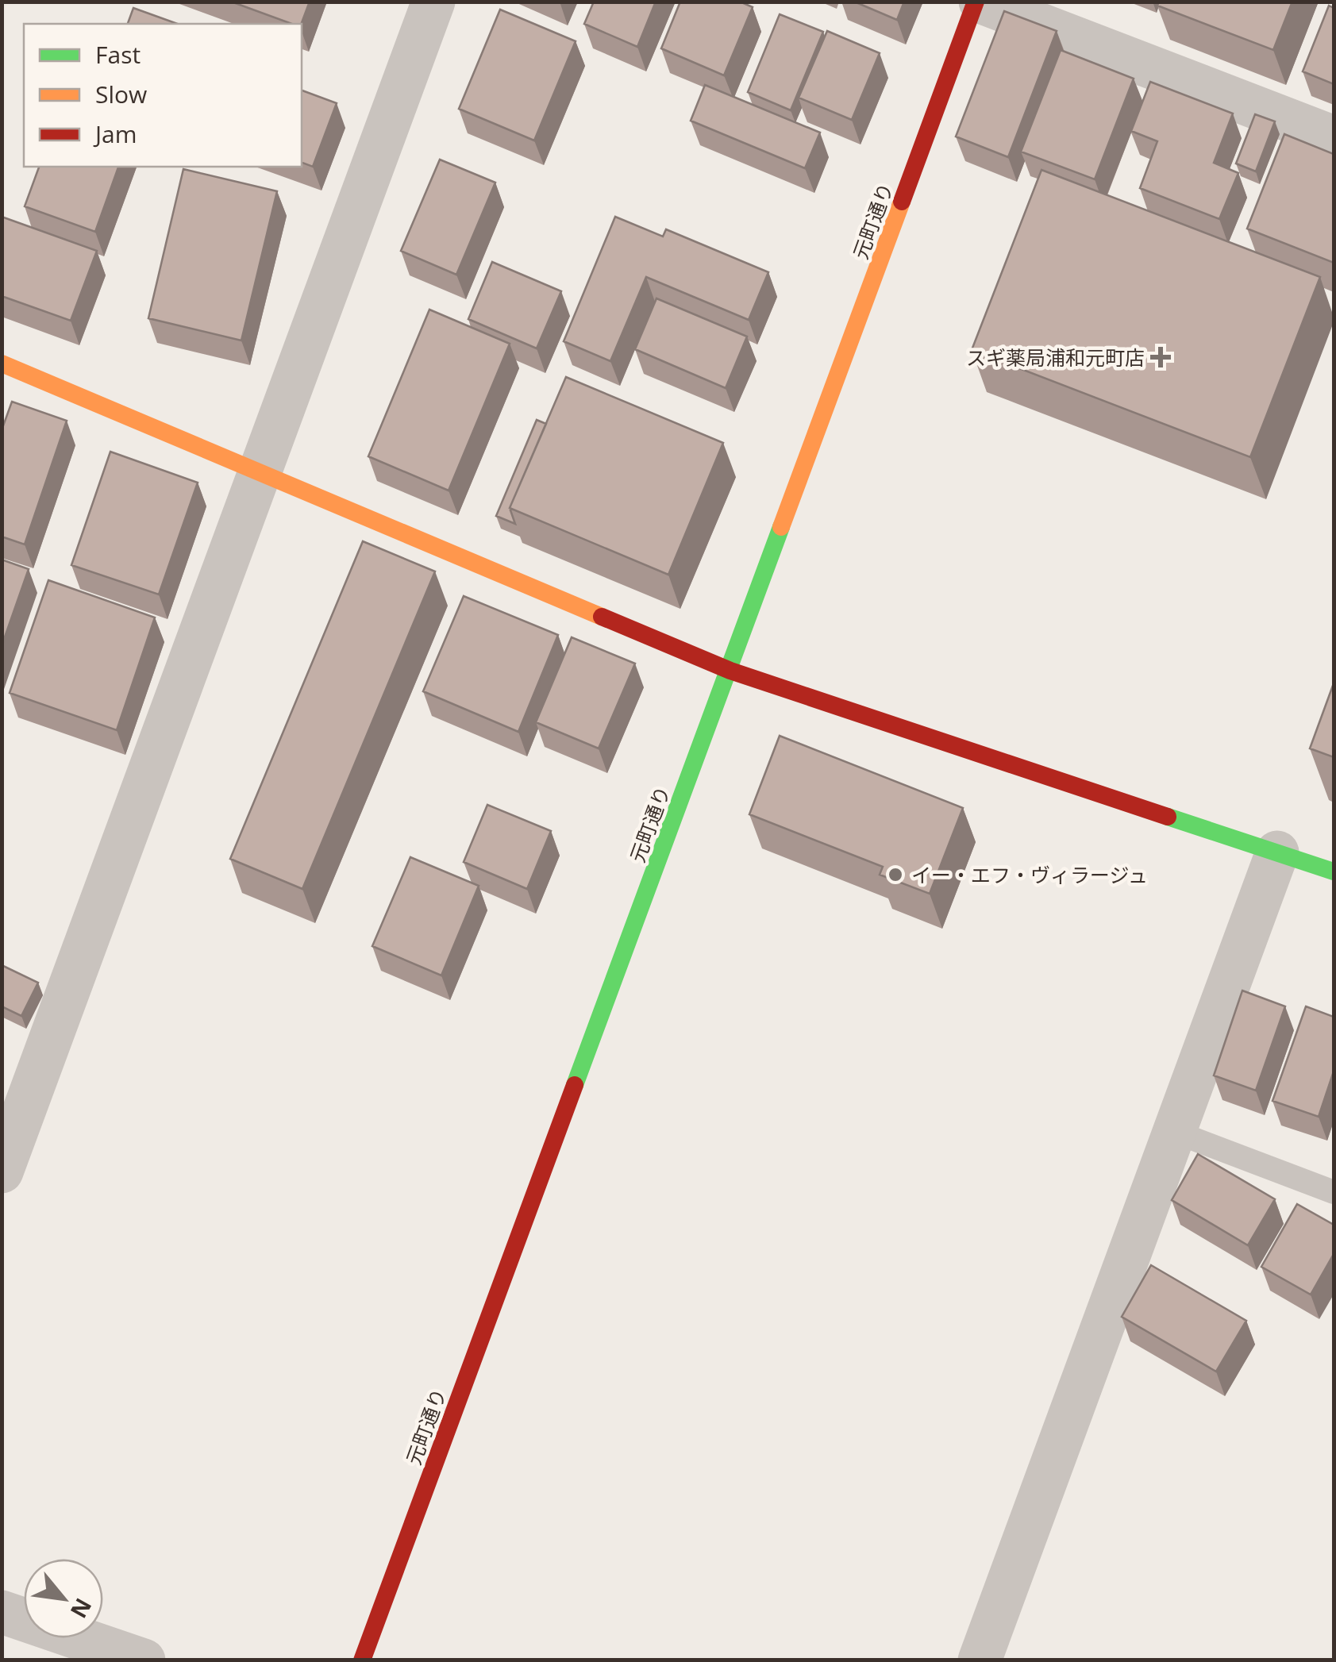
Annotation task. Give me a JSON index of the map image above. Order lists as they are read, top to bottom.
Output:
{
  "streets": {
    "street": ["元町通り"]
  },
  "places": {
    "health": ["スギ薬局浦和元町店"],
    "other": ["イー・エフ・ヴィラージュ"]
  },
  "legend": ["Fast", "Slow", "Jam"],
  "north": "bottom right"
}
